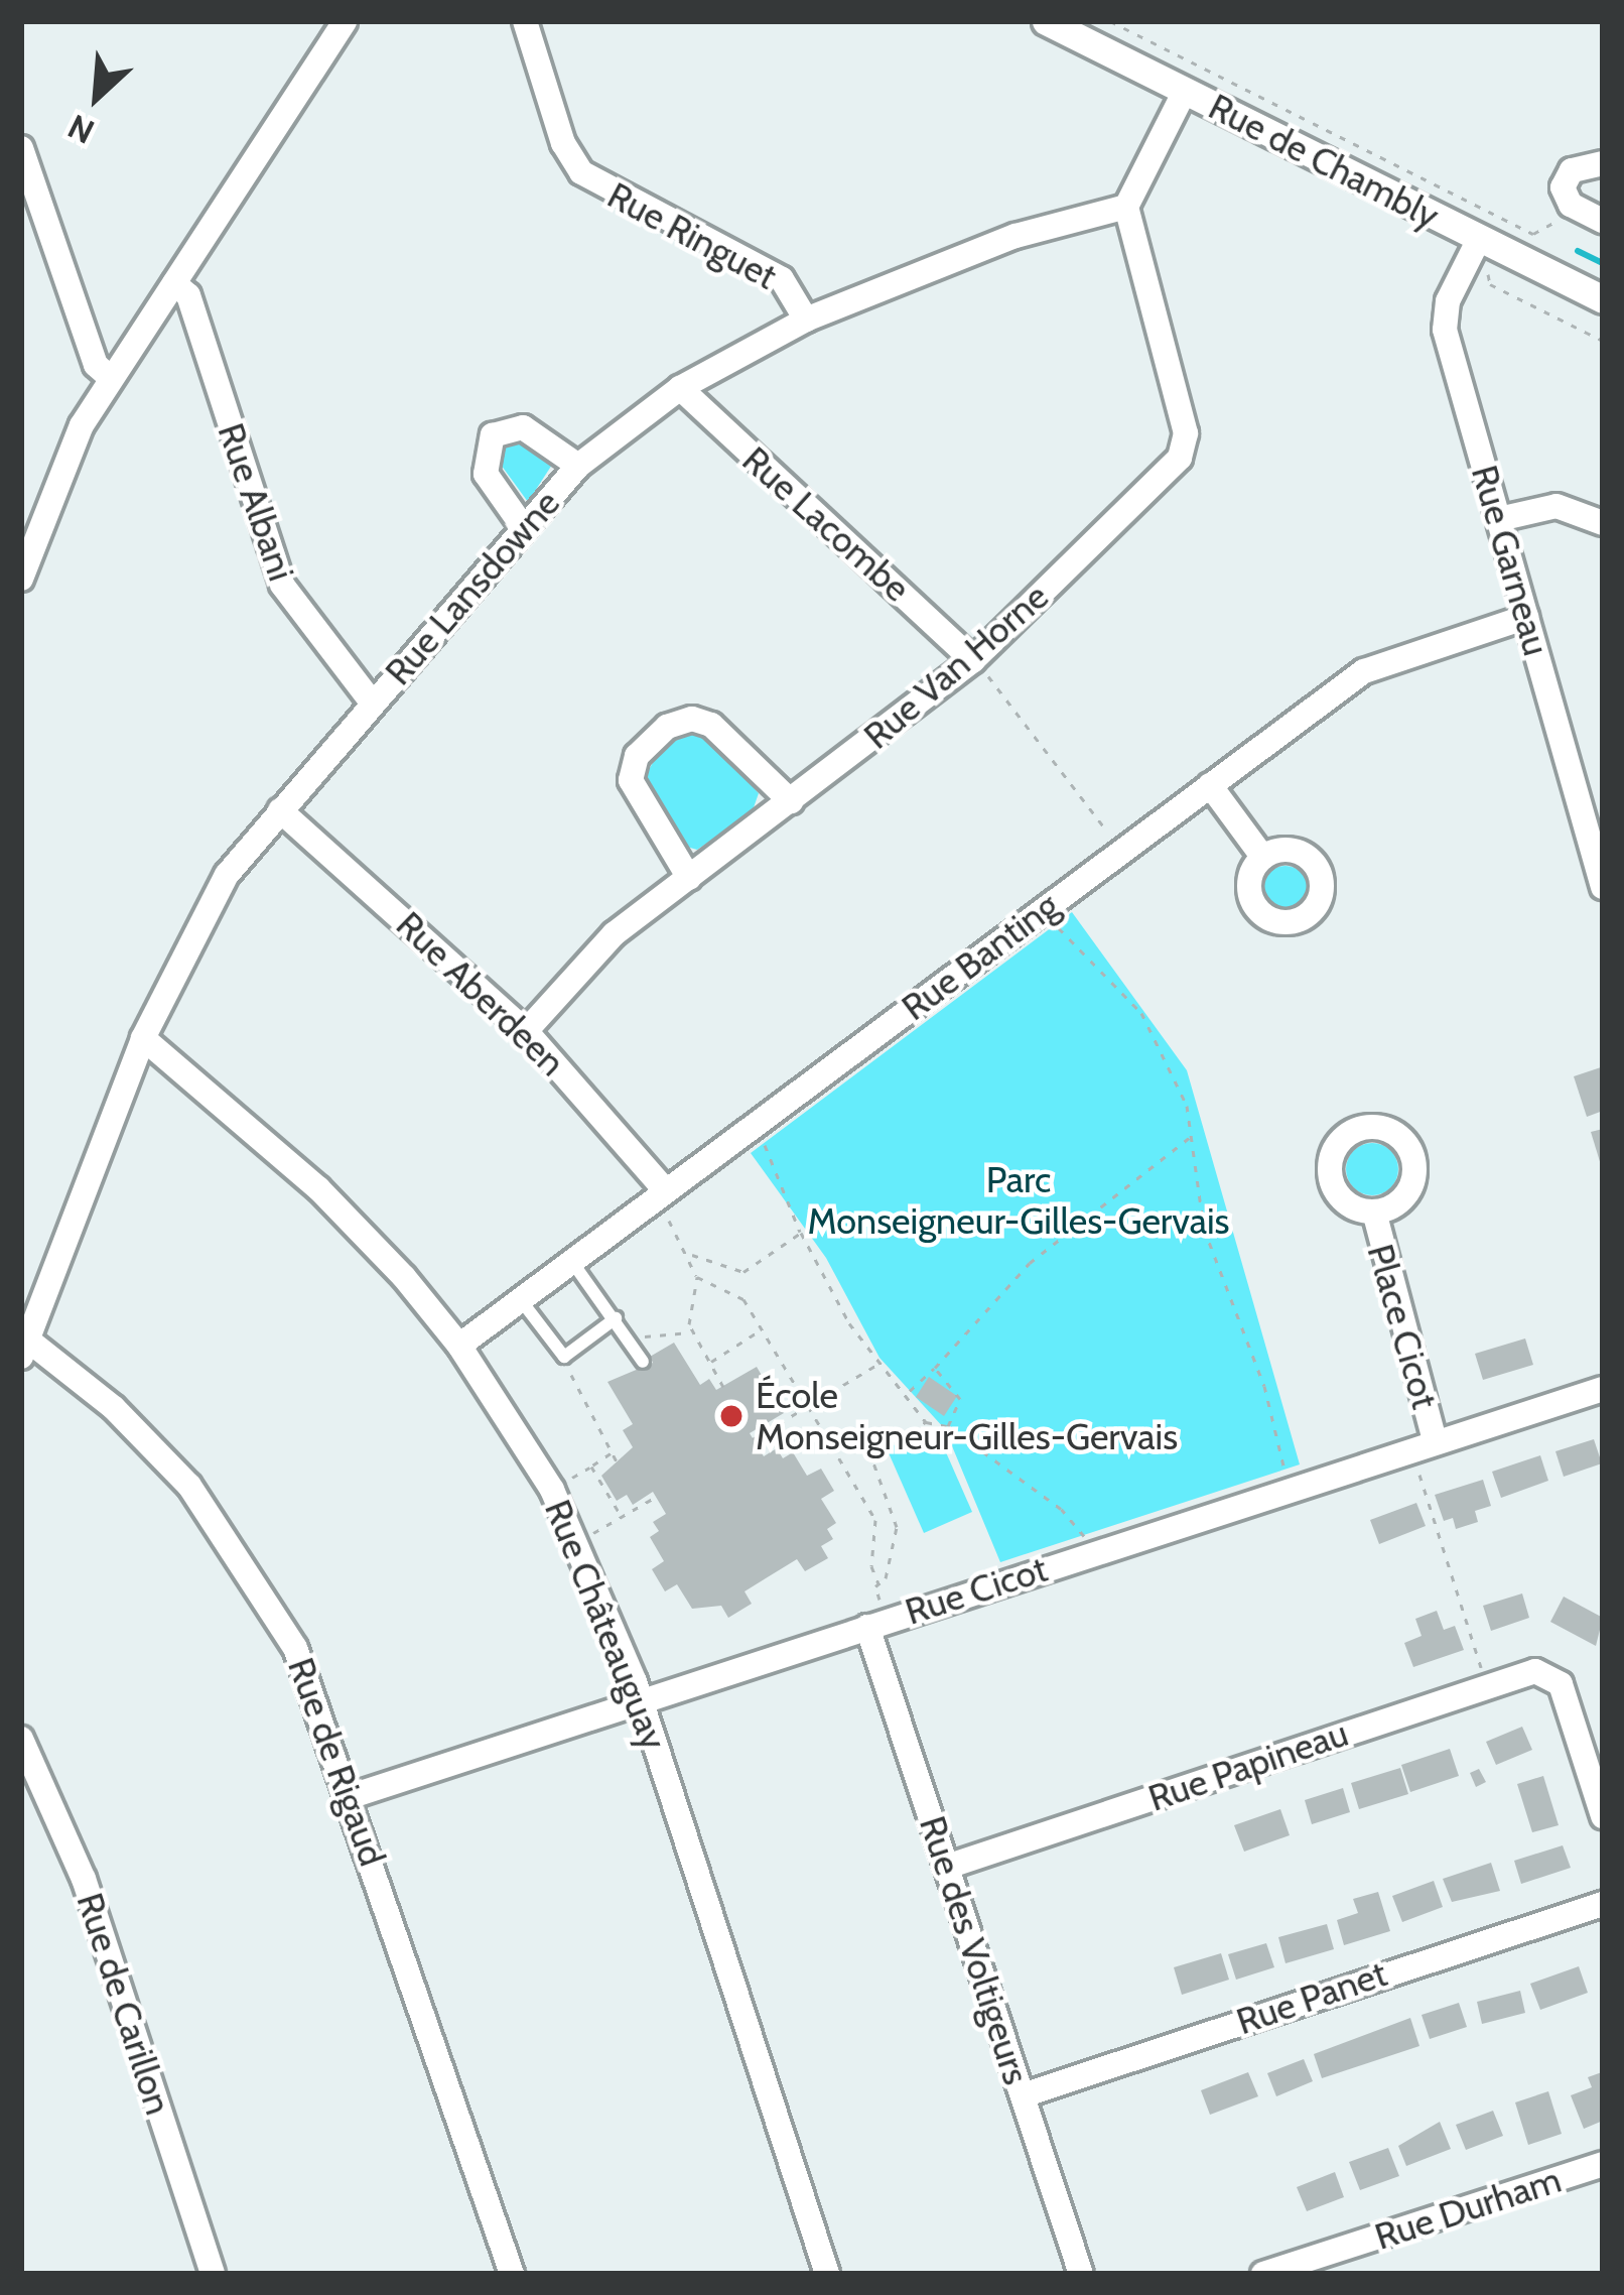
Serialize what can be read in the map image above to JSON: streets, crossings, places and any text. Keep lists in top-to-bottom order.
{
  "streets": {
    "street": [
      "Rue de Chambly",
      "Rue Ringuet",
      "Rue Albani",
      "Rue Lacombe",
      "Rue Garneau",
      "Rue Lansdowne",
      "Rue Van Horne",
      "Rue Banting",
      "Rue Aberdeen",
      "Place Cicot",
      "Rue Cicot",
      "Rue Châteauguay",
      "Rue de Rigaud",
      "Rue Papineau",
      "Rue des Voltigeurs",
      "Rue Panet",
      "Rue de Carillon",
      "Rue Durham"
    ]
  },
  "crossings": [
    ["Rue de Chambly", "Rue Garneau"],
    ["Rue Ringuet", "Rue Lansdowne"],
    ["Rue Albani", "Rue Lansdowne"],
    ["Rue Lacombe", "Rue Lansdowne"],
    ["Rue Lacombe", "Rue Van Horne"],
    ["Rue Garneau", "Rue Banting"],
    ["Rue Lansdowne", "Rue Van Horne"],
    ["Rue Lansdowne", "Rue Aberdeen"],
    ["Rue Lansdowne", "Rue Châteauguay"],
    ["Rue Lansdowne", "Rue de Rigaud"],
    ["Rue Van Horne", "Rue Aberdeen"],
    ["Rue Banting", "Rue Aberdeen"],
    ["Rue Banting", "Rue Châteauguay"],
    ["Place Cicot", "Rue Cicot"],
    ["Rue Cicot", "Rue Châteauguay"],
    ["Rue Cicot", "Rue de Rigaud"],
    ["Rue Cicot", "Rue des Voltigeurs"],
    ["Rue Papineau", "Rue des Voltigeurs"],
    ["Rue des Voltigeurs", "Rue Panet"]
  ],
  "parks": ["Parc Monseigneur-Gilles-Gervais"],
  "places": ["École Monseigneur-Gilles-Gervais"],
  "north": "bottom left"
}
